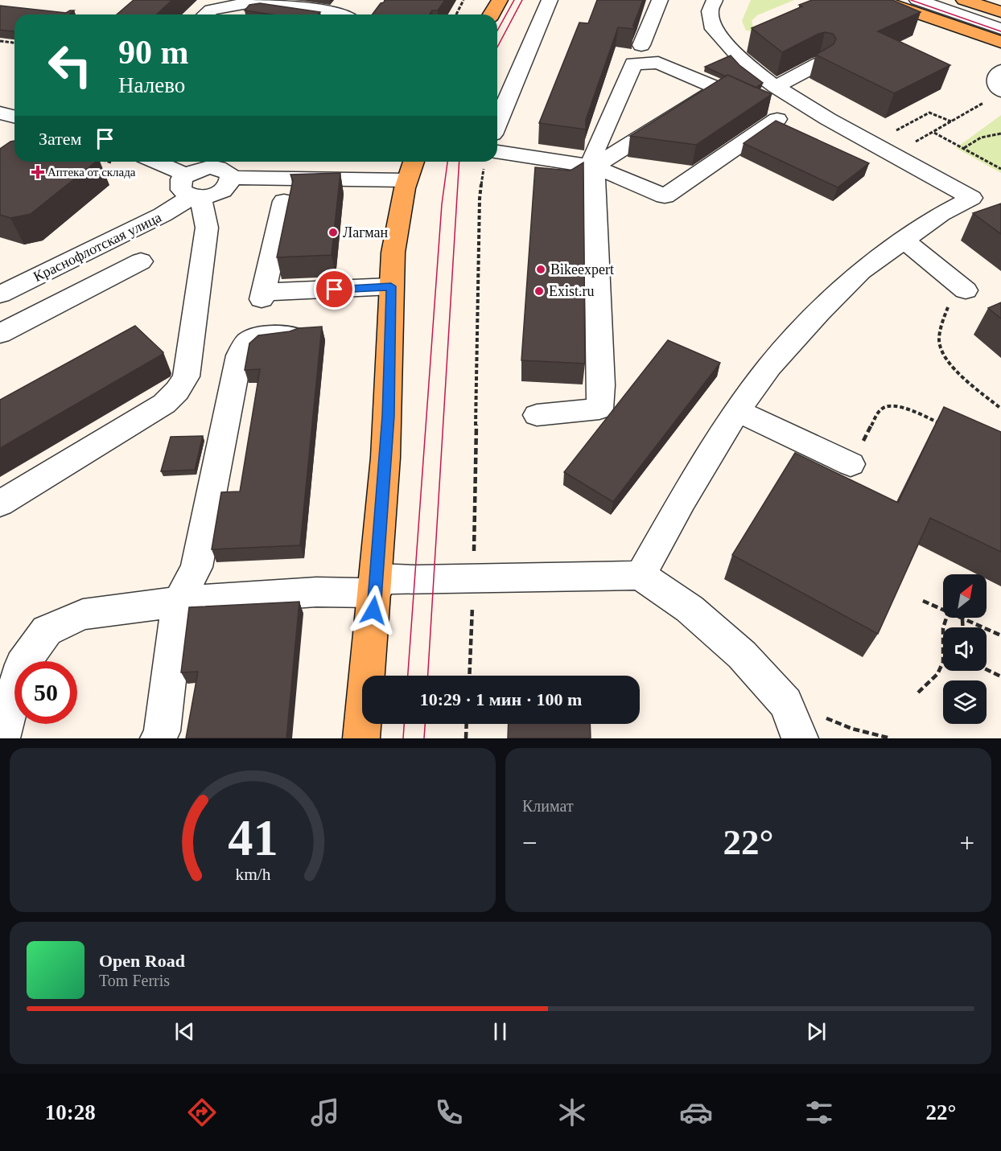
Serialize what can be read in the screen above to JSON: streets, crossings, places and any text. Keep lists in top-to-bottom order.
{
  "streets": {
    "street": ["Краснофлотская улица"]
  },
  "places": {
    "health": ["Аптека от склада"],
    "other": ["Лагман", "Bikeexpert", "Exist.ru"]
  },
  "north": "top right",
  "page": {
    "turn": ["90 m", "Налево"],
    "then": "Затем",
    "limit": "50",
    "trip": "10:29 · 1 мин · 100 m",
    "tile": "Климат",
    "heat": ["−", "22°", "+"],
    "song": ["Open Road", "Tom Ferris"],
    "tabs": ["10:28", "22°"],
    "gauge": ["41", "km/h"]
  }
}
